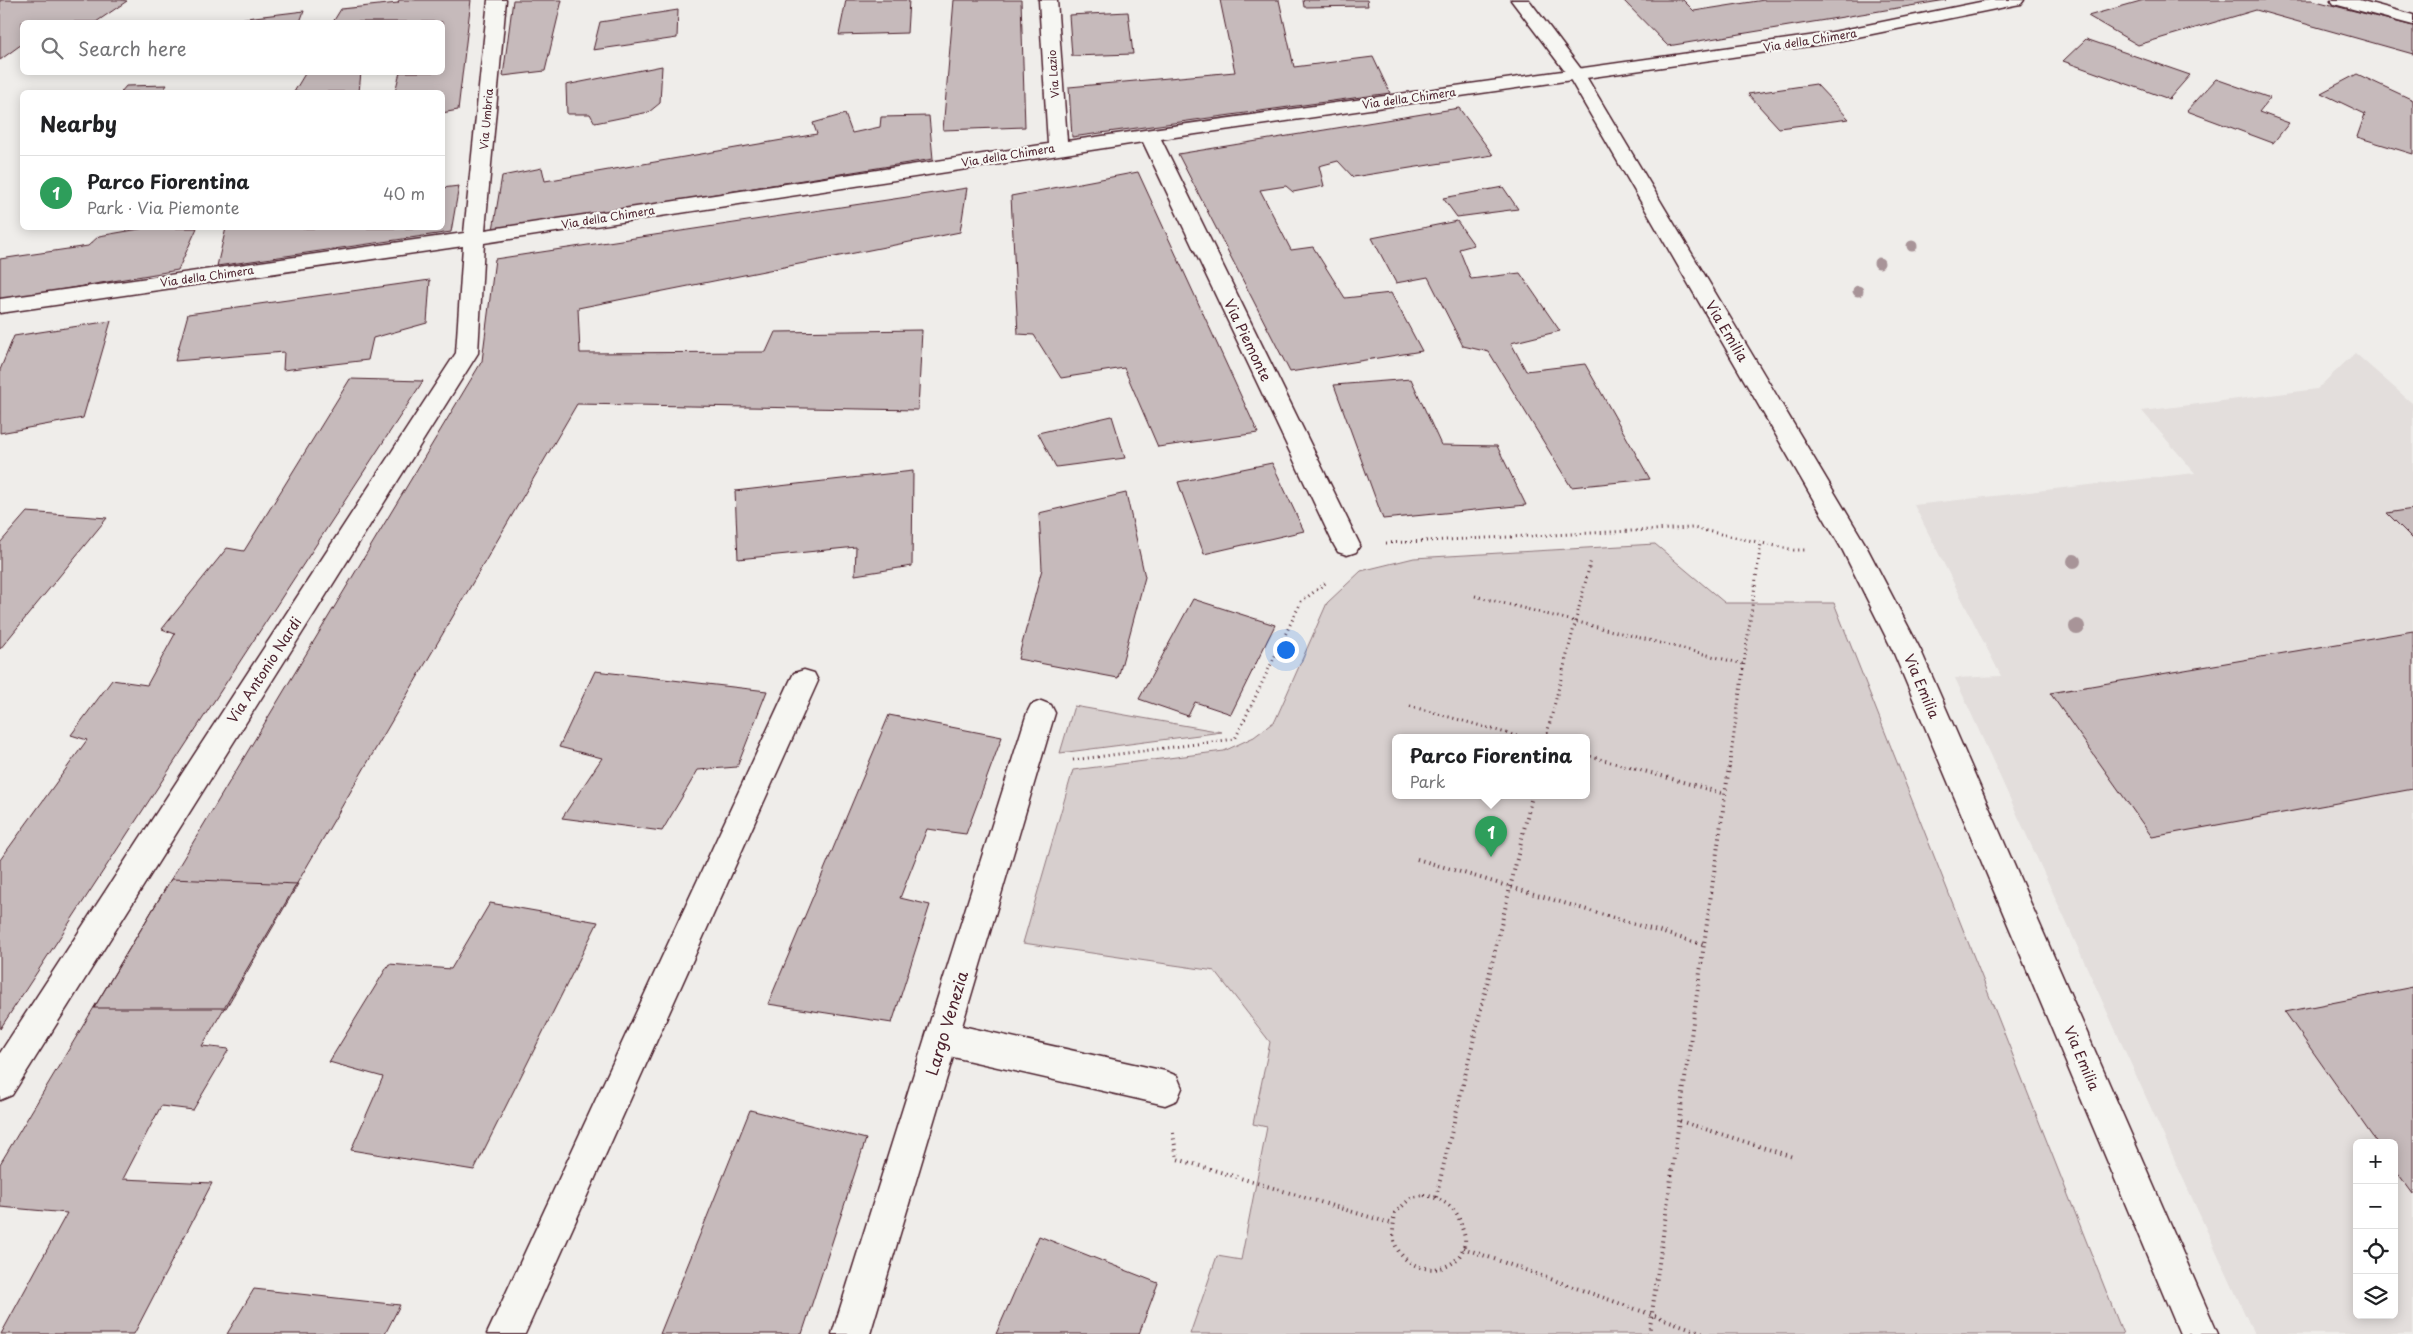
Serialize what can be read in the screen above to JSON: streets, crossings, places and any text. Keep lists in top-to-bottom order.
{
  "streets": {
    "street": [
      "Via della Chimera",
      "Via Lazio",
      "Via Umbria",
      "Via Emilia",
      "Via Piemonte",
      "Via Antonio Nardi",
      "Largo Venezia"
    ]
  },
  "crossings": [
    ["Via della Chimera", "Via Lazio"],
    ["Via della Chimera", "Via Umbria"],
    ["Via della Chimera", "Via Emilia"],
    ["Via della Chimera", "Via Piemonte"],
    ["Via della Chimera", "Via Antonio Nardi"],
    ["Via Umbria", "Via Antonio Nardi"]
  ],
  "page": {
    "search": "Search here",
    "heading": "Nearby",
    "list": [
      {
        "mark": "1",
        "name": "Parco Fiorentina",
        "note": "Park · Via Piemonte",
        "value": "40 m"
      }
    ],
    "popup": ["Parco Fiorentina", "Park"],
    "pins": "1",
    "map_buttons": ["+", "−"]
  }
}
